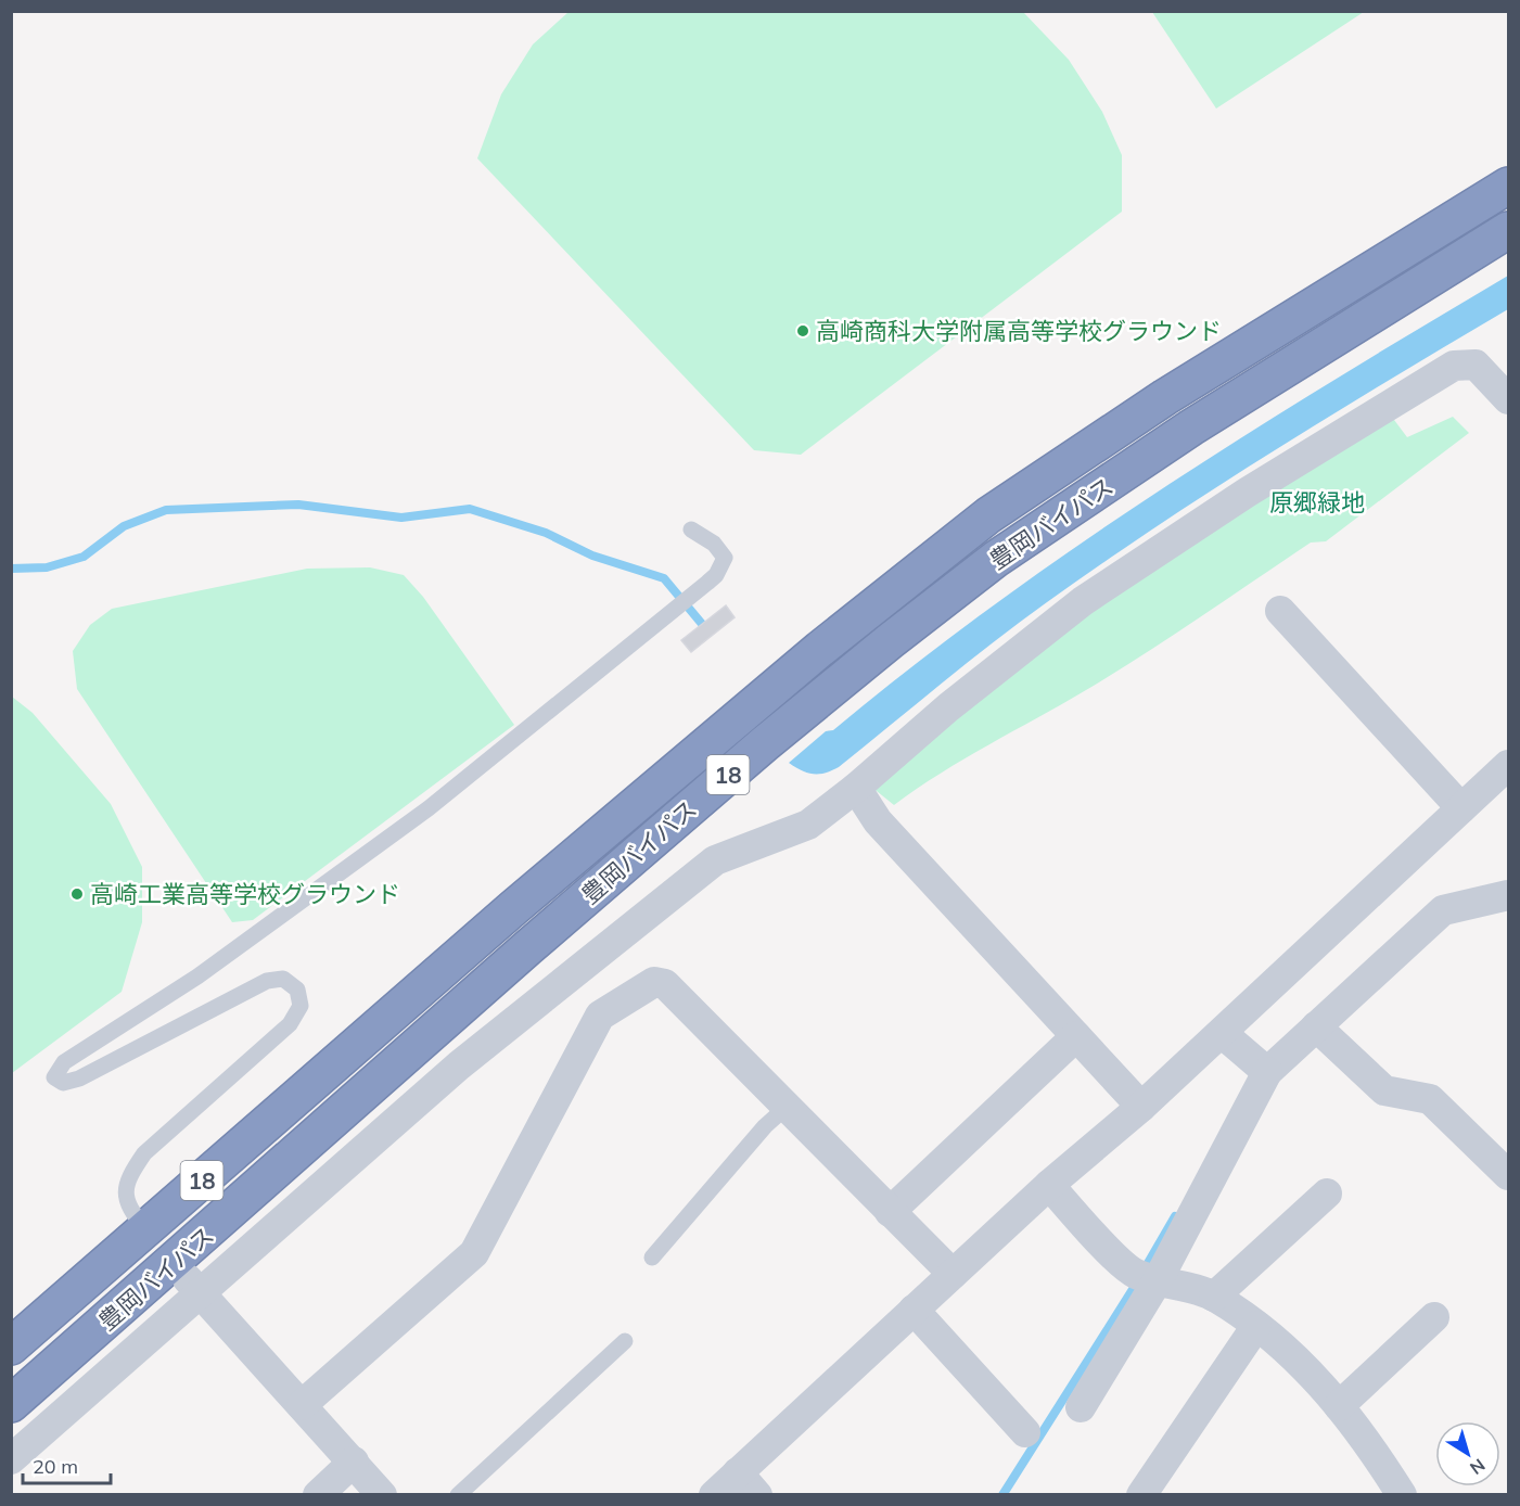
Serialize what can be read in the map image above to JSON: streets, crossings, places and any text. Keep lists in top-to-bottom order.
{
  "streets": {
    "highway": ["豊岡バイパス", "18"]
  },
  "parks": ["原郷緑地"],
  "places": ["高崎商科大学附属高等学校グラウンド", "高崎工業高等学校グラウンド"],
  "scale_bar": "20 m",
  "north": "bottom right"
}
